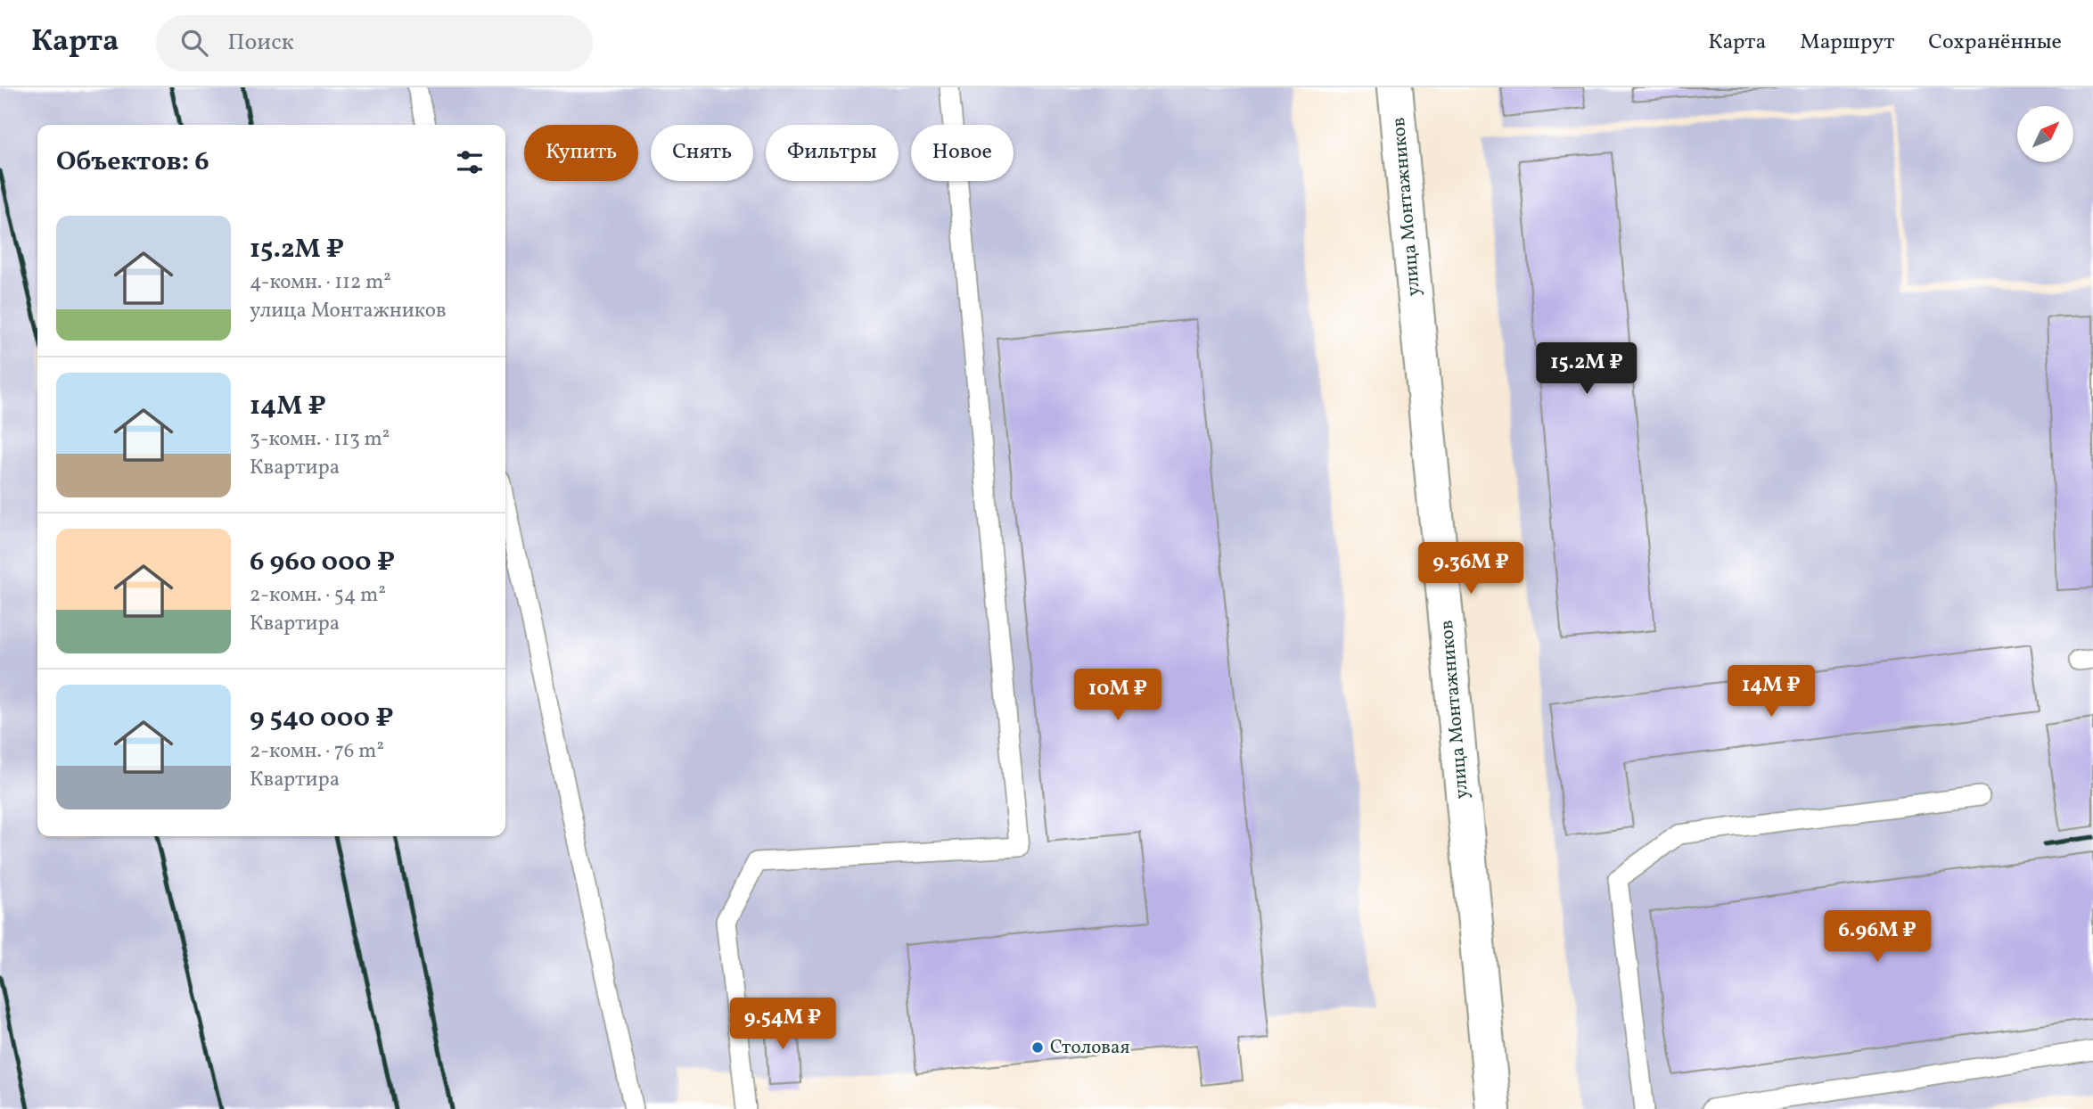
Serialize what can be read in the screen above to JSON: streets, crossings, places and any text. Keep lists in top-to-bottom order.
{
  "streets": {
    "street": ["улица Монтажников"]
  },
  "places": ["Столовая"],
  "north": "top right",
  "page": {
    "header": "Карта",
    "search": "Поиск",
    "nav": ["Карта", "Маршрут", "Сохранённые"],
    "chip": [
      "Купить",
      "Снять",
      "Фильтры",
      "Новое"
    ],
    "heading": "Объектов: 6",
    "list": [
      {
        "name": "15.2M ₽",
        "note": "4-комн. · 112 m² · улица Монтажников"
      },
      {
        "name": "14M ₽",
        "note": "3-комн. · 113 m² · Квартира"
      },
      {
        "name": "6 960 000 ₽",
        "note": "2-комн. · 54 m² · Квартира"
      },
      {
        "name": "9 540 000 ₽",
        "note": "2-комн. · 76 m² · Квартира"
      }
    ],
    "price": [
      "15.2M ₽",
      "9.36M ₽",
      "14M ₽",
      "10M ₽",
      "6.96M ₽",
      "9.54M ₽"
    ]
  }
}
